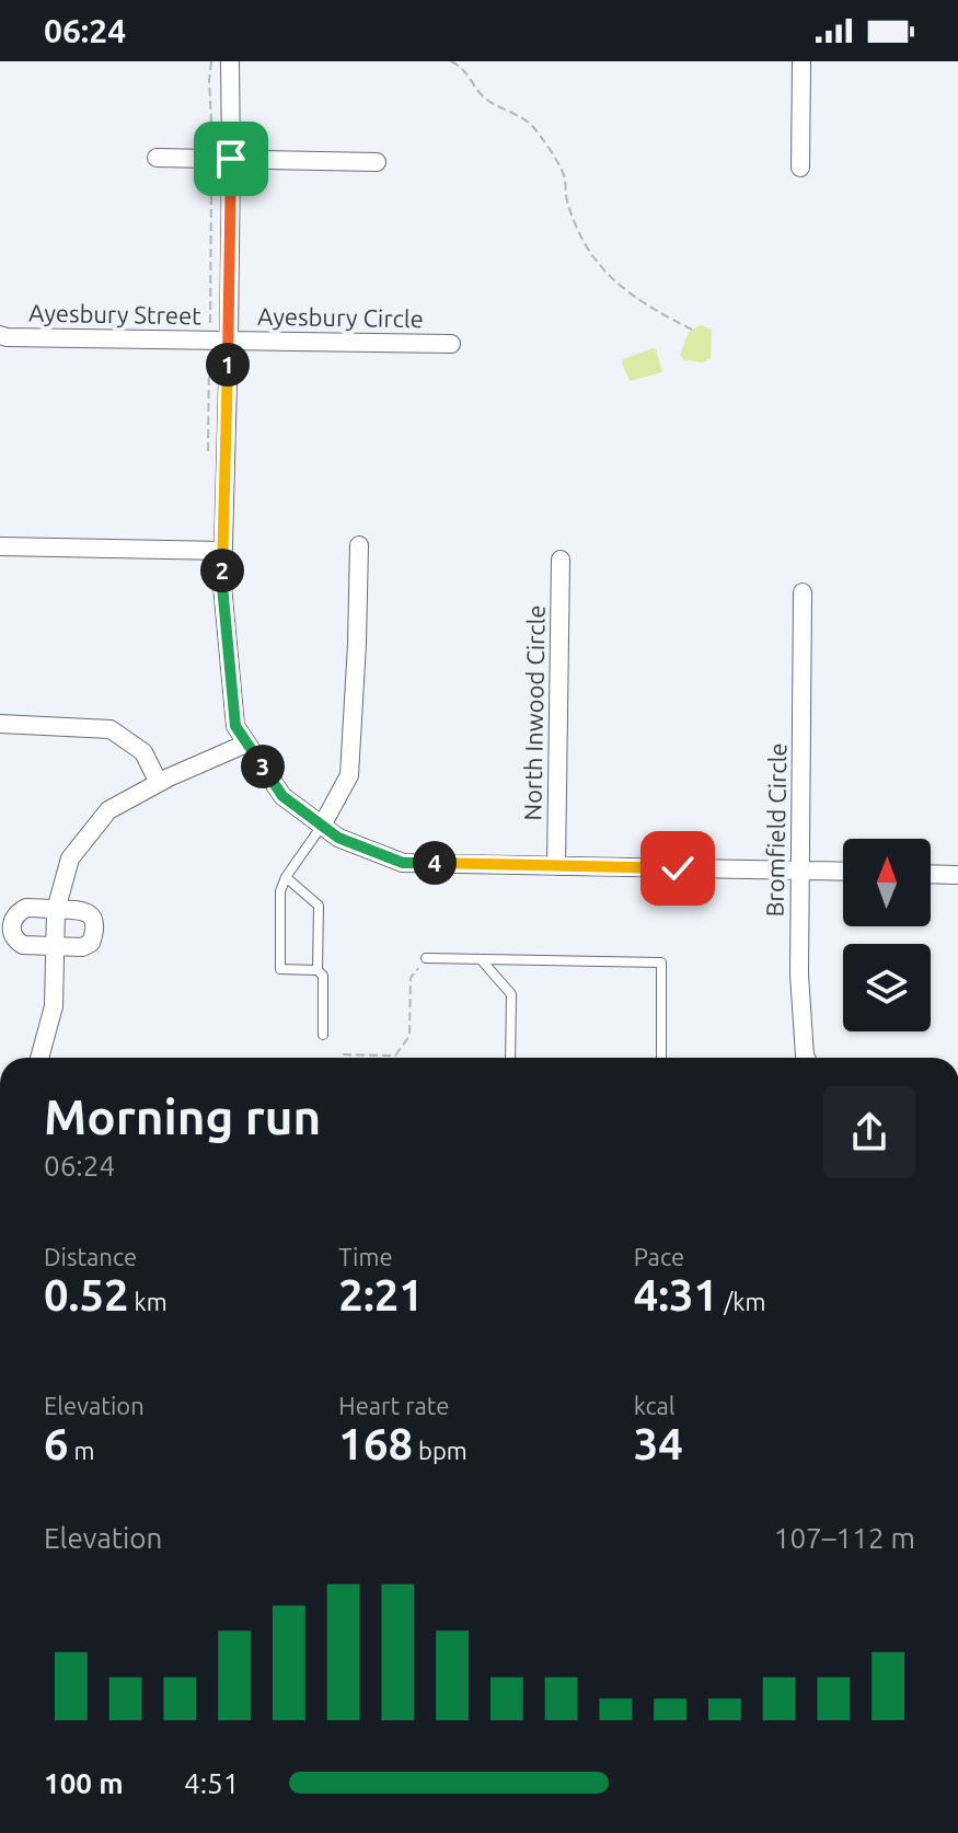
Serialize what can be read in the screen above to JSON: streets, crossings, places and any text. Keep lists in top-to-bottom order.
{
  "streets": {
    "street": [
      "Ayesbury Street",
      "Ayesbury Circle",
      "North Inwood Circle",
      "Bromfield Circle"
    ]
  },
  "crossings": [
    ["Ayesbury Street", "Ayesbury Circle"]
  ],
  "north": "top",
  "page": {
    "status": "06:24",
    "pins": [
      "1",
      "2",
      "3",
      "4"
    ],
    "heading": ["Morning run", "06:24"],
    "stats": [
      ["Distance", "0.52 km"],
      ["Time", "2:21"],
      ["Pace", "4:31 /km"],
      ["Elevation", "6 m"],
      ["Heart rate", "168 bpm"],
      ["kcal", "34"]
    ],
    "chart": ["Elevation", "107–112 m"],
    "list": [
      {
        "name": "100 m",
        "note": "4:51"
      }
    ]
  }
}
